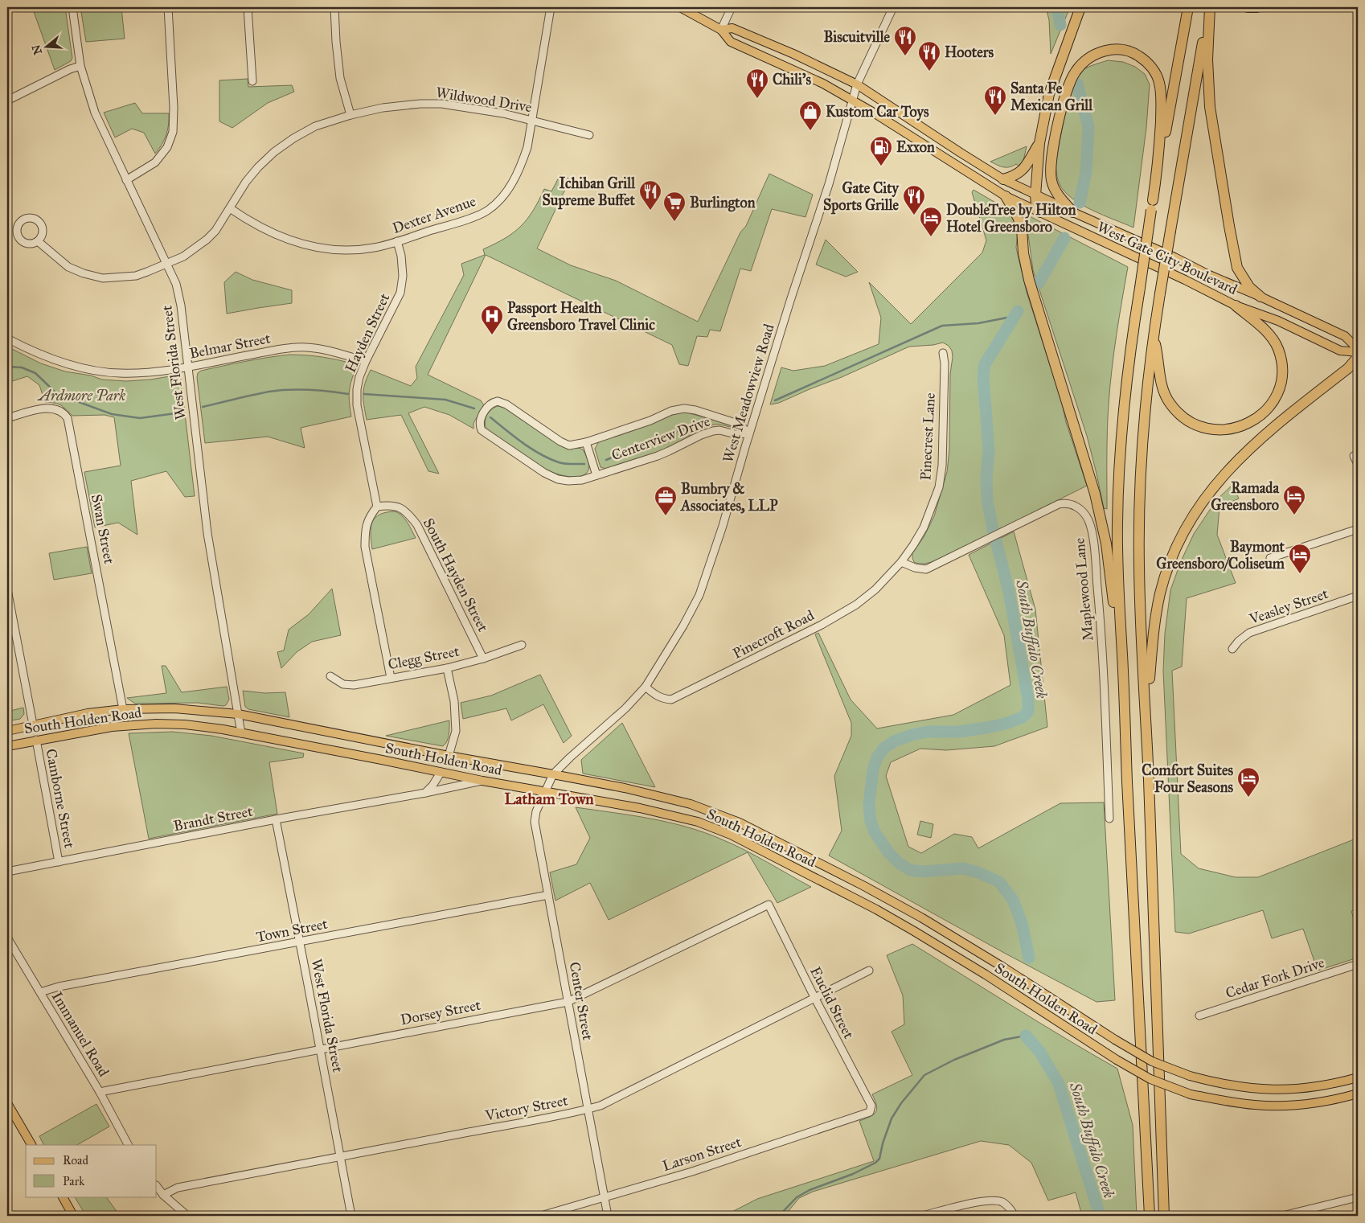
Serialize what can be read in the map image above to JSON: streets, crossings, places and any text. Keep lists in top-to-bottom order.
{
  "streets": {
    "main road": ["West Gate City Boulevard", "South Holden Road"],
    "street": [
      "Wildwood Drive",
      "Dexter Avenue",
      "Hayden Street",
      "Belmar Street",
      "West Florida Street",
      "West Meadowview Road",
      "Pinecrest Lane",
      "Centerview Drive",
      "Swan Street",
      "South Hayden Street",
      "Maplewood Lane",
      "Veasley Street",
      "Pinecroft Road",
      "Clegg Street",
      "Camborne Street",
      "Brandt Street",
      "Town Street",
      "Cedar Fork Drive",
      "Center Street",
      "Euclid Street",
      "Dorsey Street",
      "Immanuel Road",
      "Victory Street",
      "Larson Street"
    ]
  },
  "crossings": [
    ["Wildwood Drive", "Dexter Avenue"],
    ["Wildwood Drive", "West Florida Street"],
    ["Dexter Avenue", "Hayden Street"],
    ["West Gate City Boulevard", "West Meadowview Road"],
    ["Hayden Street", "Belmar Street"],
    ["Hayden Street", "South Hayden Street"],
    ["Belmar Street", "West Florida Street"],
    ["West Florida Street", "South Holden Road"],
    ["West Florida Street", "Brandt Street"],
    ["West Florida Street", "Town Street"],
    ["West Florida Street", "Dorsey Street"],
    ["West Florida Street", "Victory Street"],
    ["West Meadowview Road", "Centerview Drive"],
    ["West Meadowview Road", "Pinecroft Road"],
    ["West Meadowview Road", "South Holden Road"],
    ["West Meadowview Road", "Center Street"],
    ["Pinecrest Lane", "Maplewood Lane"],
    ["Pinecrest Lane", "Pinecroft Road"],
    ["Swan Street", "South Holden Road"],
    ["South Hayden Street", "Clegg Street"],
    ["Maplewood Lane", "Pinecroft Road"],
    ["South Holden Road", "Camborne Street"],
    ["South Holden Road", "Brandt Street"],
    ["South Holden Road", "Center Street"],
    ["Camborne Street", "Brandt Street"],
    ["Town Street", "Center Street"],
    ["Town Street", "Immanuel Road"],
    ["Center Street", "Dorsey Street"],
    ["Center Street", "Victory Street"],
    ["Center Street", "Larson Street"],
    ["Euclid Street", "Dorsey Street"],
    ["Euclid Street", "Victory Street"],
    ["Euclid Street", "Larson Street"],
    ["Dorsey Street", "Immanuel Road"]
  ],
  "districts": ["Latham Town"],
  "water": ["South Buffalo Creek"],
  "parks": ["Ardmore Park"],
  "places": {
    "restaurant": [
      "Biscuitville",
      "Hooters",
      "Chili's",
      "Santa Fe Mexican Grill",
      "Ichiban Grill Supreme Buffet",
      "Gate City Sports Grille"
    ],
    "shop": ["Kustom Car Toys"],
    "fuel station": ["Exxon"],
    "supermarket": ["Burlington"],
    "hotel": [
      "DoubleTree by Hilton Hotel Greensboro",
      "Ramada Greensboro",
      "Baymont Greensboro/Coliseum",
      "Comfort Suites Four Seasons"
    ],
    "hospital": ["Passport Health Greensboro Travel Clinic"],
    "office": ["Bumbry & Associates, LLP"]
  },
  "legend": ["Road", "Park"],
  "north": "left"
}
